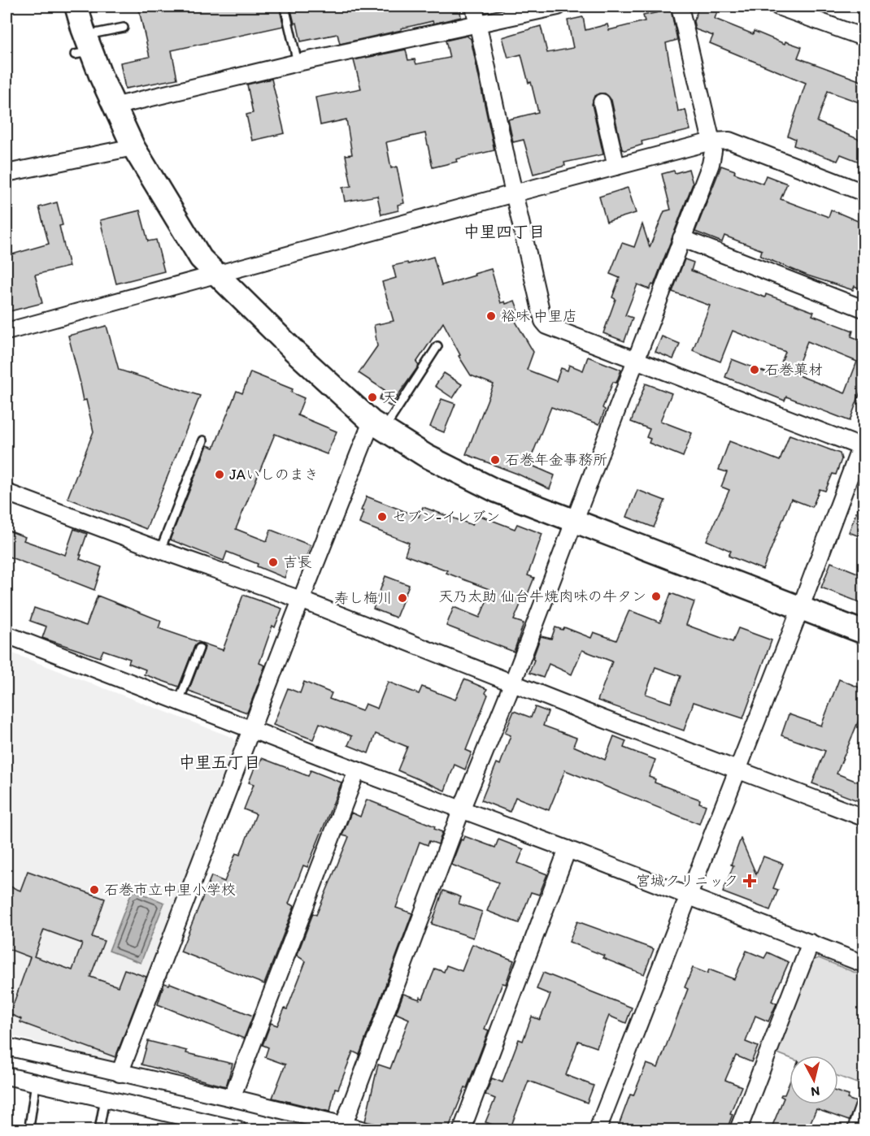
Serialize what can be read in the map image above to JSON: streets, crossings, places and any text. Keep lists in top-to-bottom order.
{
  "districts": ["中里四丁目", "中里五丁目"],
  "places": {
    "other": [
      "裕味 中里店",
      "石巻菓材",
      "天",
      "石巻年金事務所",
      "JAいしのまき",
      "セブン-イレブン",
      "吉長",
      "天乃太助 仙台牛焼肉味の牛タン",
      "寿し梅川",
      "石巻市立中里小学校"
    ],
    "health": ["宮城クリニック"]
  },
  "north": "bottom"
}
